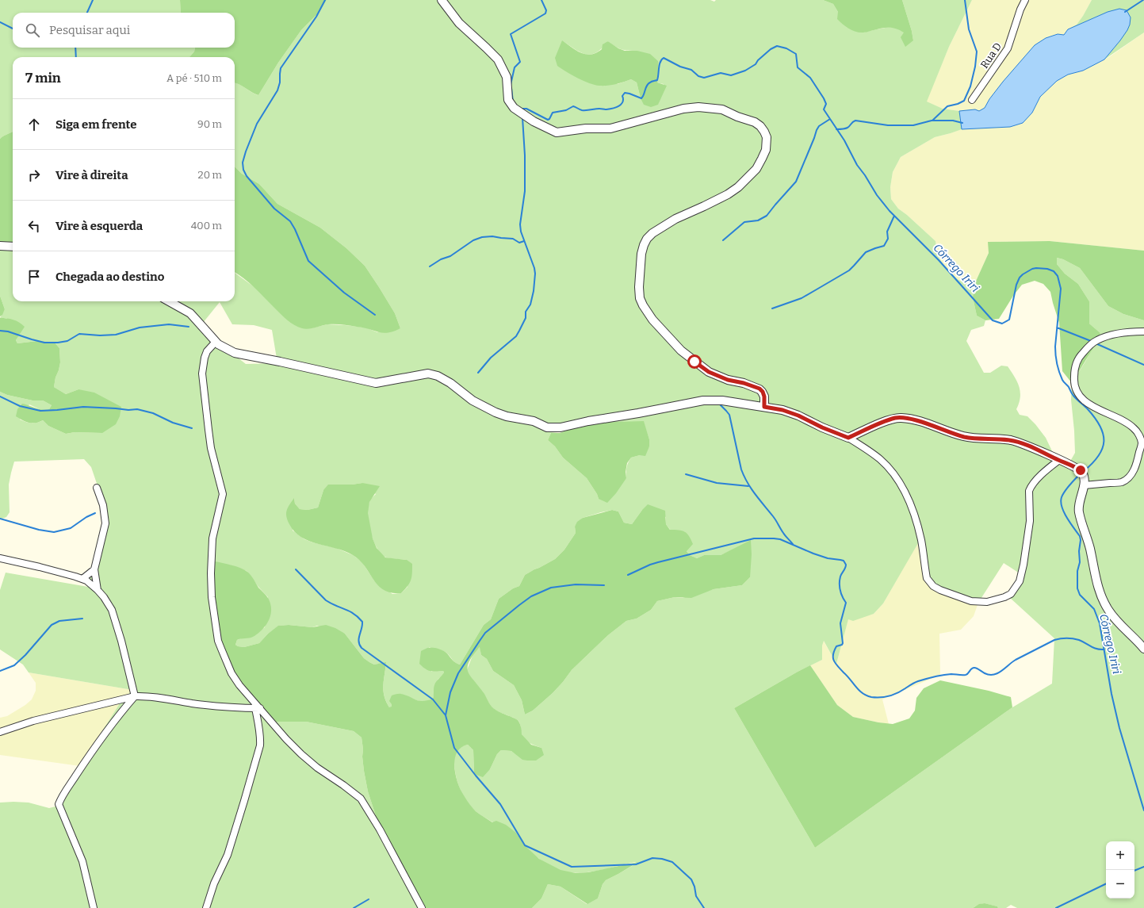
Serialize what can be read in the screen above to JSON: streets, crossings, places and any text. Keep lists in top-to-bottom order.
{
  "streets": {
    "street": ["Rua D"]
  },
  "water": ["Córrego Iriri"],
  "page": {
    "search": "Pesquisar aqui",
    "heading": ["7 min", "A pé · 510 m"],
    "list": [
      ["Siga em frente", "90 m"],
      ["Vire à direita", "20 m"],
      ["Vire à esquerda", "400 m"],
      "Chegada ao destino"
    ],
    "map_buttons": ["+", "−"]
  }
}
